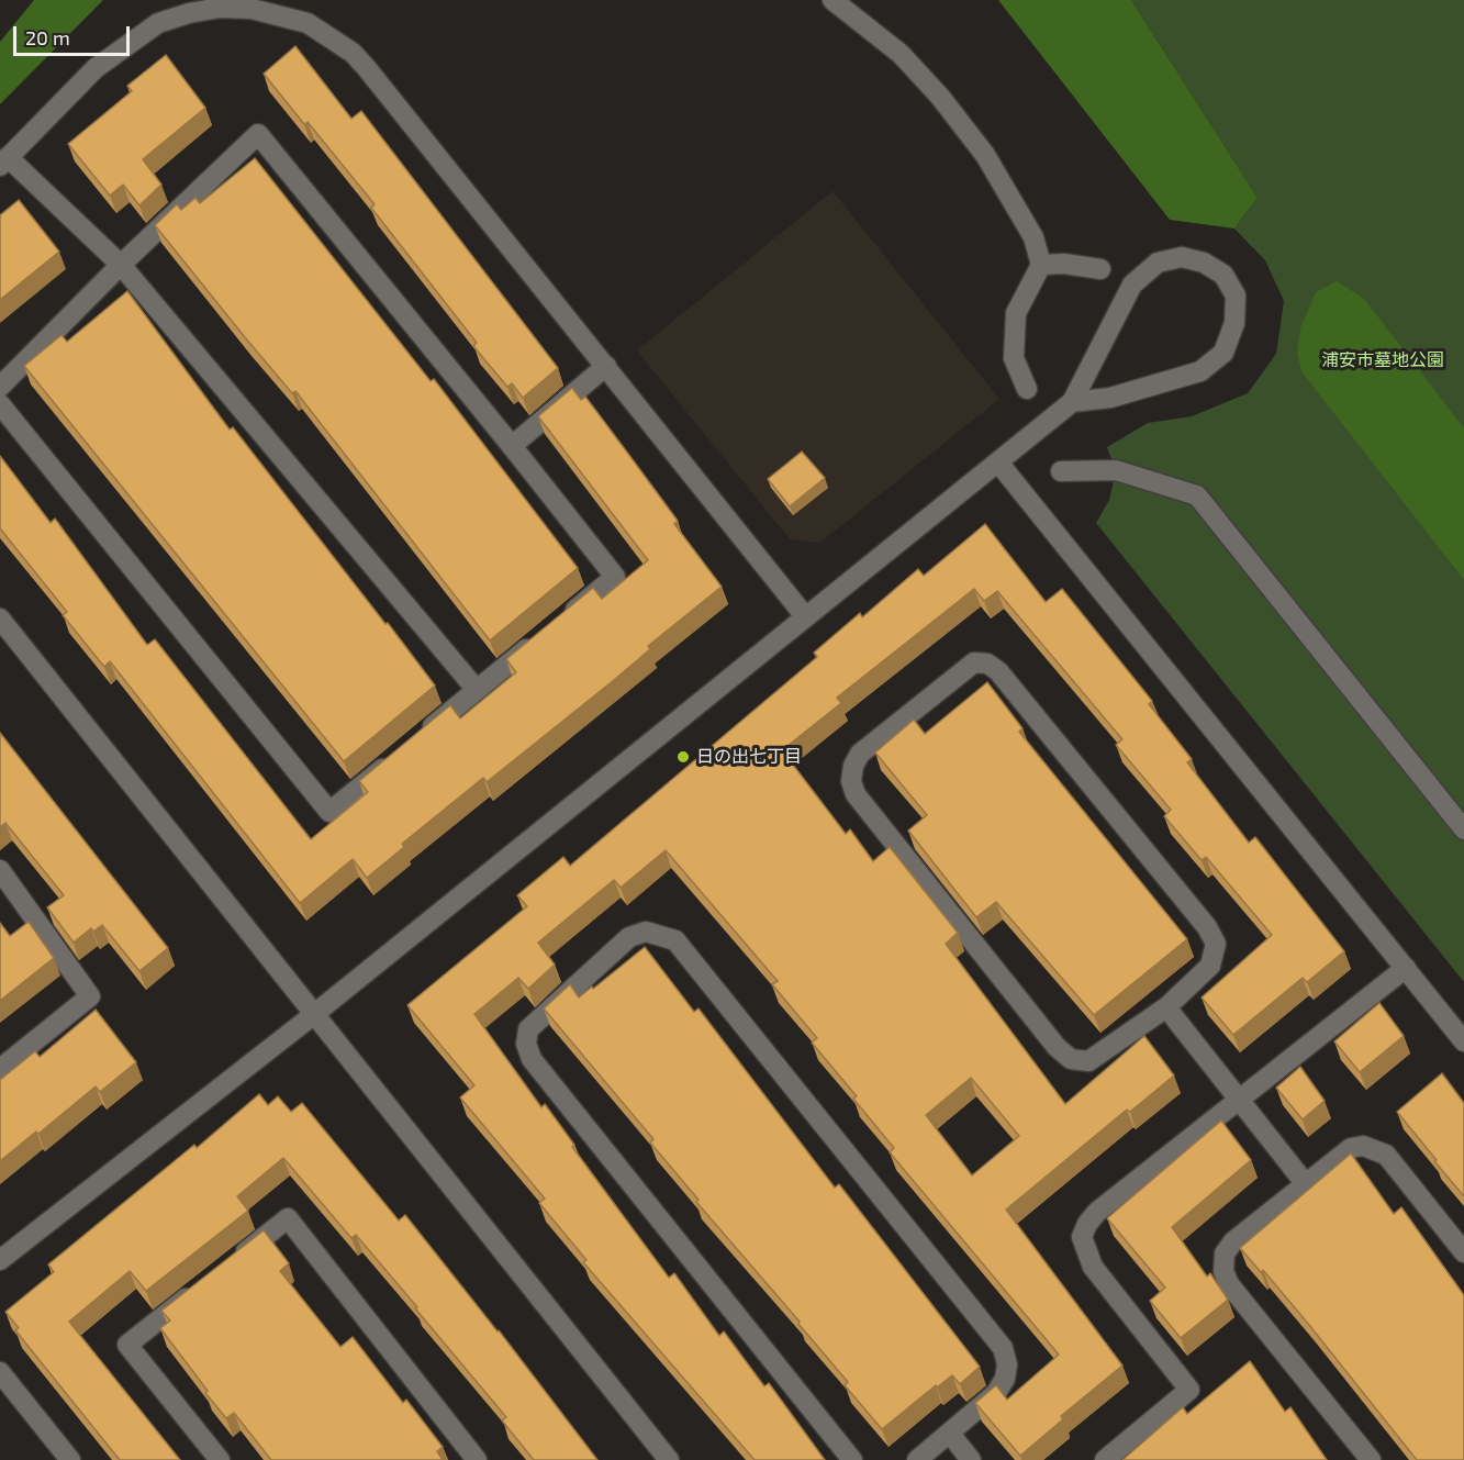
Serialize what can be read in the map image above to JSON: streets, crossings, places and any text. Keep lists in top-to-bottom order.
{
  "parks": ["浦安市墓地公園"],
  "places": ["日の出七丁目"],
  "scale_bar": "20 m"
}
